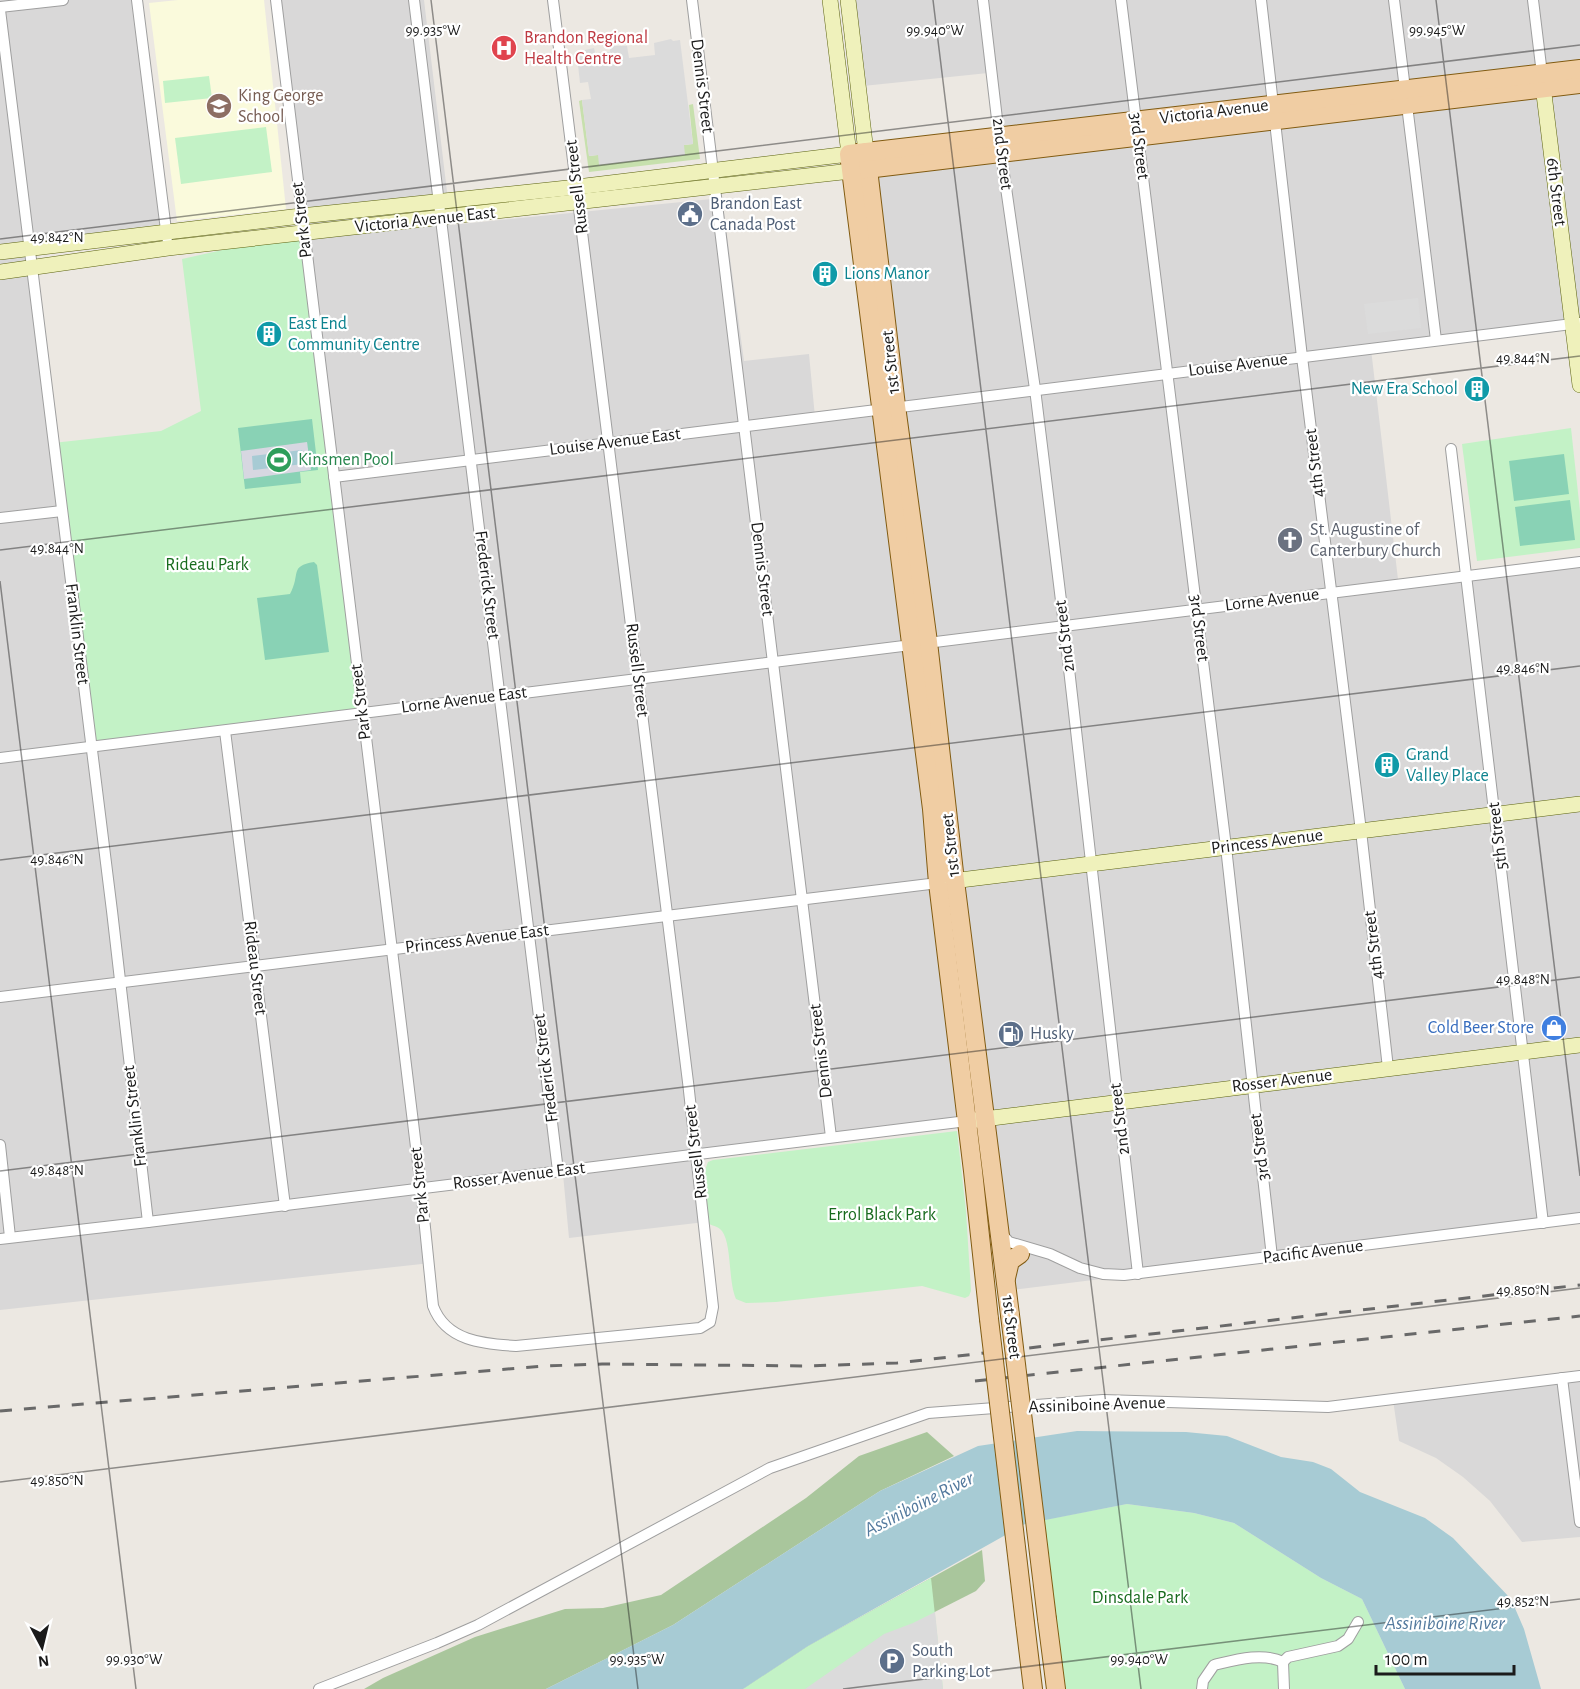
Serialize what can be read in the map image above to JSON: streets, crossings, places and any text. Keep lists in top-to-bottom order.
{
  "streets": {
    "main road": [
      "Victoria Avenue",
      "6th Street",
      "Victoria Avenue East",
      "1st Street",
      "Princess Avenue",
      "Rosser Avenue"
    ],
    "street": [
      "Dennis Street",
      "3rd Street",
      "2nd Street",
      "Russell Street",
      "Park Street",
      "Louise Avenue",
      "Louise Avenue East",
      "4th Street",
      "Frederick Street",
      "Lorne Avenue",
      "Franklin Street",
      "Lorne Avenue East",
      "5th Street",
      "Princess Avenue East",
      "Rideau Street",
      "Rosser Avenue East",
      "Pacific Avenue",
      "Assiniboine Avenue"
    ]
  },
  "crossings": [
    ["Dennis Street", "Victoria Avenue East"],
    ["Dennis Street", "Louise Avenue East"],
    ["Dennis Street", "Lorne Avenue East"],
    ["Dennis Street", "Princess Avenue East"],
    ["Dennis Street", "Rosser Avenue East"],
    ["Victoria Avenue", "3rd Street"],
    ["Victoria Avenue", "2nd Street"],
    ["Victoria Avenue", "6th Street"],
    ["Victoria Avenue", "Victoria Avenue East"],
    ["Victoria Avenue", "1st Street"],
    ["Victoria Avenue", "4th Street"],
    ["3rd Street", "Louise Avenue"],
    ["3rd Street", "Lorne Avenue"],
    ["3rd Street", "Princess Avenue"],
    ["3rd Street", "Rosser Avenue"],
    ["3rd Street", "Pacific Avenue"],
    ["2nd Street", "Louise Avenue"],
    ["2nd Street", "Lorne Avenue"],
    ["2nd Street", "Princess Avenue"],
    ["2nd Street", "Rosser Avenue"],
    ["2nd Street", "Pacific Avenue"],
    ["Russell Street", "Park Street"],
    ["Russell Street", "Victoria Avenue East"],
    ["Russell Street", "Louise Avenue East"],
    ["Russell Street", "Lorne Avenue East"],
    ["Russell Street", "Princess Avenue East"],
    ["Russell Street", "Rosser Avenue East"],
    ["6th Street", "Louise Avenue"],
    ["Park Street", "Victoria Avenue East"],
    ["Park Street", "Louise Avenue East"],
    ["Park Street", "Lorne Avenue East"],
    ["Park Street", "Princess Avenue East"],
    ["Park Street", "Rosser Avenue East"],
    ["Victoria Avenue East", "1st Street"],
    ["Victoria Avenue East", "Frederick Street"],
    ["Victoria Avenue East", "Franklin Street"],
    ["1st Street", "Louise Avenue"],
    ["1st Street", "Louise Avenue East"],
    ["1st Street", "Lorne Avenue"],
    ["1st Street", "Lorne Avenue East"],
    ["1st Street", "Princess Avenue"],
    ["1st Street", "Princess Avenue East"],
    ["1st Street", "Rosser Avenue"],
    ["1st Street", "Rosser Avenue East"],
    ["1st Street", "Pacific Avenue"],
    ["Louise Avenue", "Louise Avenue East"],
    ["Louise Avenue", "4th Street"],
    ["Louise Avenue East", "Frederick Street"],
    ["4th Street", "Lorne Avenue"],
    ["4th Street", "Princess Avenue"],
    ["4th Street", "Rosser Avenue"],
    ["Frederick Street", "Lorne Avenue East"],
    ["Frederick Street", "Princess Avenue East"],
    ["Frederick Street", "Rosser Avenue East"],
    ["Lorne Avenue", "Lorne Avenue East"],
    ["Lorne Avenue", "5th Street"],
    ["Franklin Street", "Lorne Avenue East"],
    ["Franklin Street", "Princess Avenue East"],
    ["Franklin Street", "Rosser Avenue East"],
    ["Lorne Avenue East", "Rideau Street"],
    ["5th Street", "Princess Avenue"],
    ["5th Street", "Rosser Avenue"],
    ["5th Street", "Pacific Avenue"],
    ["Princess Avenue", "Princess Avenue East"],
    ["Princess Avenue East", "Rideau Street"],
    ["Rideau Street", "Rosser Avenue East"],
    ["Rosser Avenue", "Rosser Avenue East"]
  ],
  "water": ["Assiniboine River"],
  "parks": ["Rideau Park", "Errol Black Park", "Dinsdale Park"],
  "places": {
    "hospital": ["Brandon Regional Health Centre"],
    "school or university": ["King George School"],
    "public building": ["Brandon East Canada Post"],
    "building": [
      "Lions Manor",
      "East End Community Centre",
      "New Era School",
      "Grand Valley Place"
    ],
    "sports": ["Kinsmen Pool"],
    "church": ["St. Augustine of Canterbury Church"],
    "shop": ["Cold Beer Store"],
    "fuel station": ["Husky"],
    "parking": ["South Parking Lot"]
  },
  "scale_bar": "100 m",
  "north": "bottom",
  "coordinates": [
    "99.935°W",
    "99.940°W",
    "99.945°W",
    "49.842°N",
    "49.844°N",
    "49.846°N",
    "49.848°N",
    "49.850°N",
    "49.852°N",
    "99.930°W"
  ]
}
